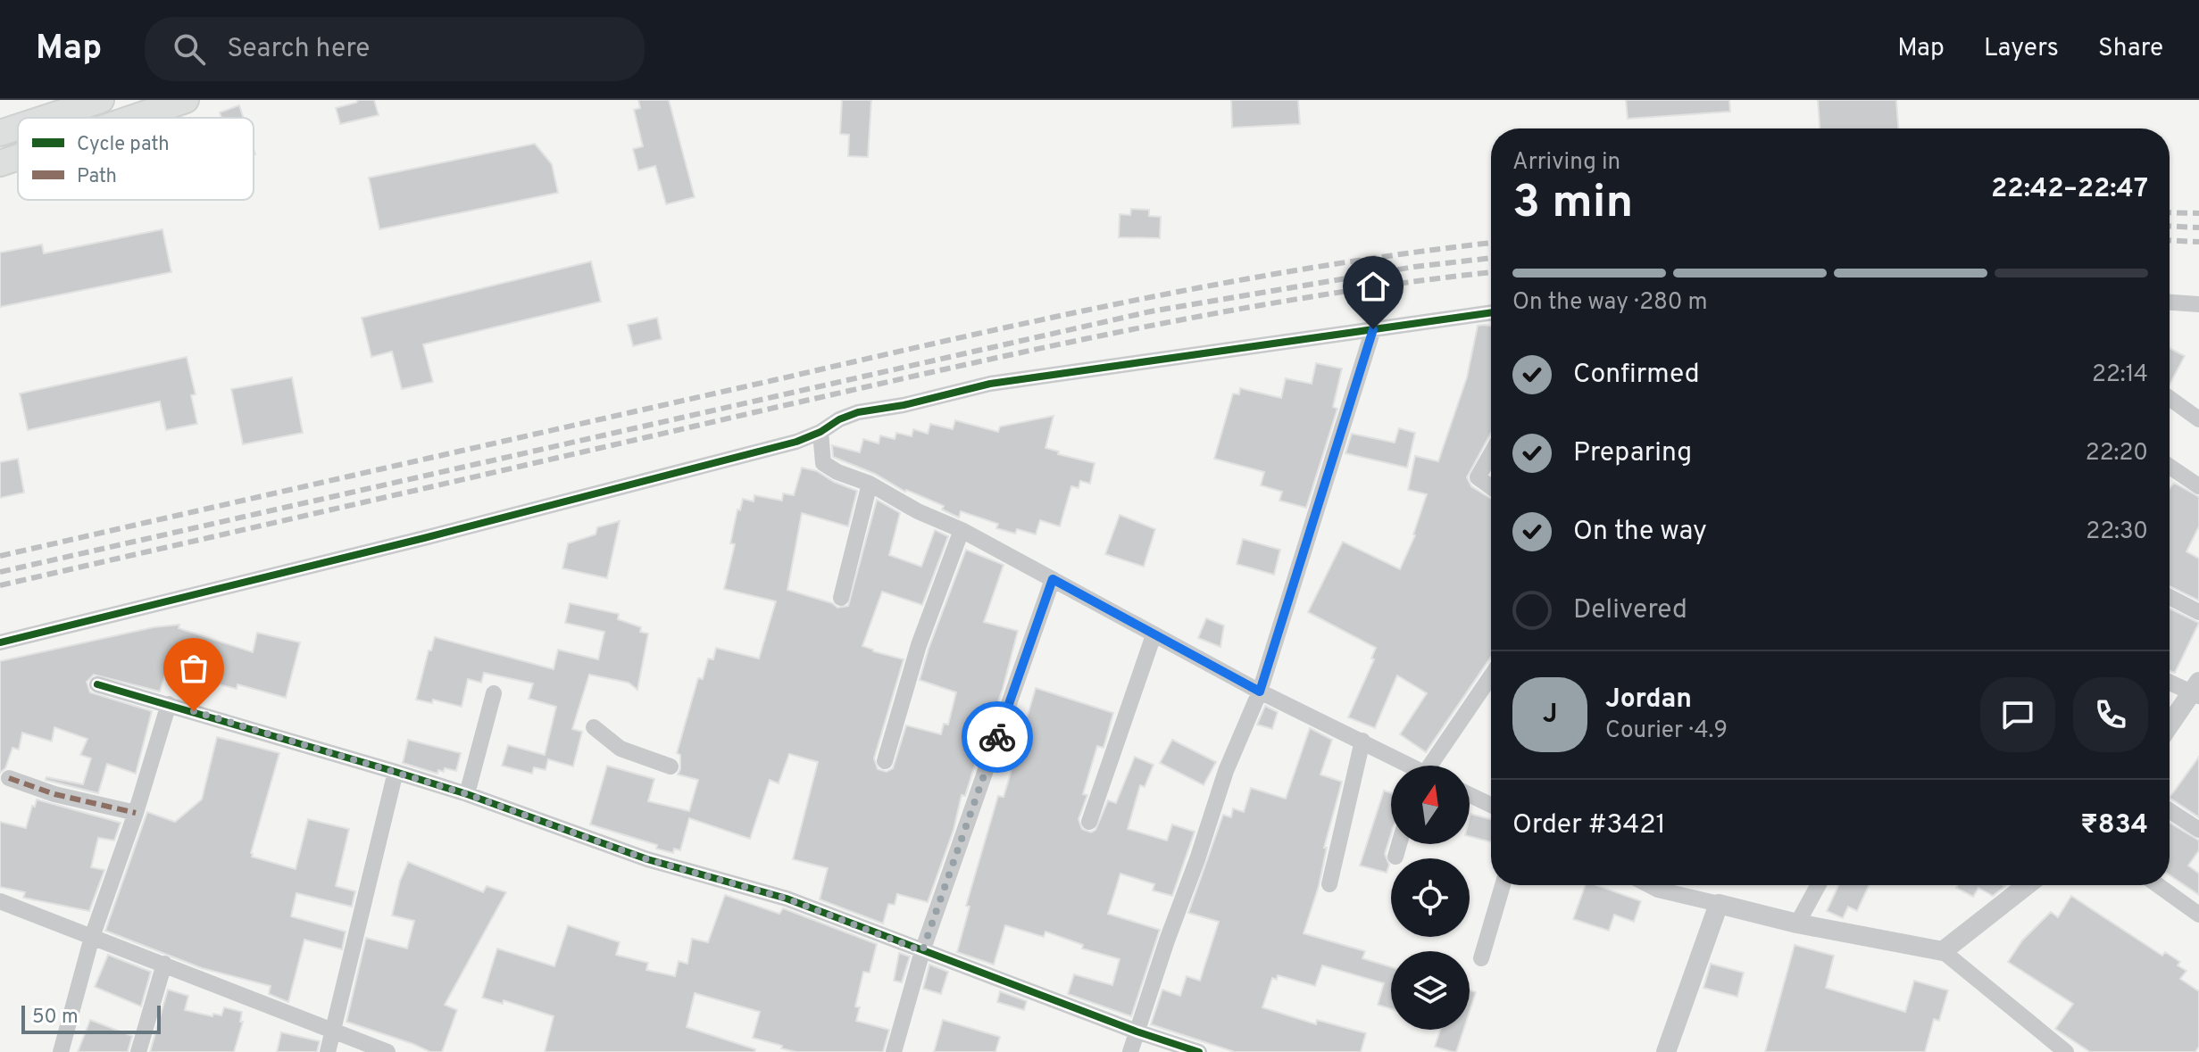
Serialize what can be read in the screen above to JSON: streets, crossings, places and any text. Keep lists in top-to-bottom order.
{
  "legend": ["Cycle path", "Path"],
  "scale_bar": "50 m",
  "north": "top",
  "page": {
    "header": "Map",
    "search": "Search here",
    "nav": ["Map", "Layers", "Share"],
    "heading": ["3 min", "Arriving in", "22:42–22:47"],
    "panel": [
      "Jordan",
      "Courier · 4.9",
      "Order #3421",
      "₹834"
    ],
    "bar": "On the way · 280 m",
    "list": [
      ["Confirmed", "22:14"],
      ["Preparing", "22:20"],
      ["On the way", "22:30"],
      "Delivered"
    ],
    "round": "J",
    "scale": "50 m"
  }
}
